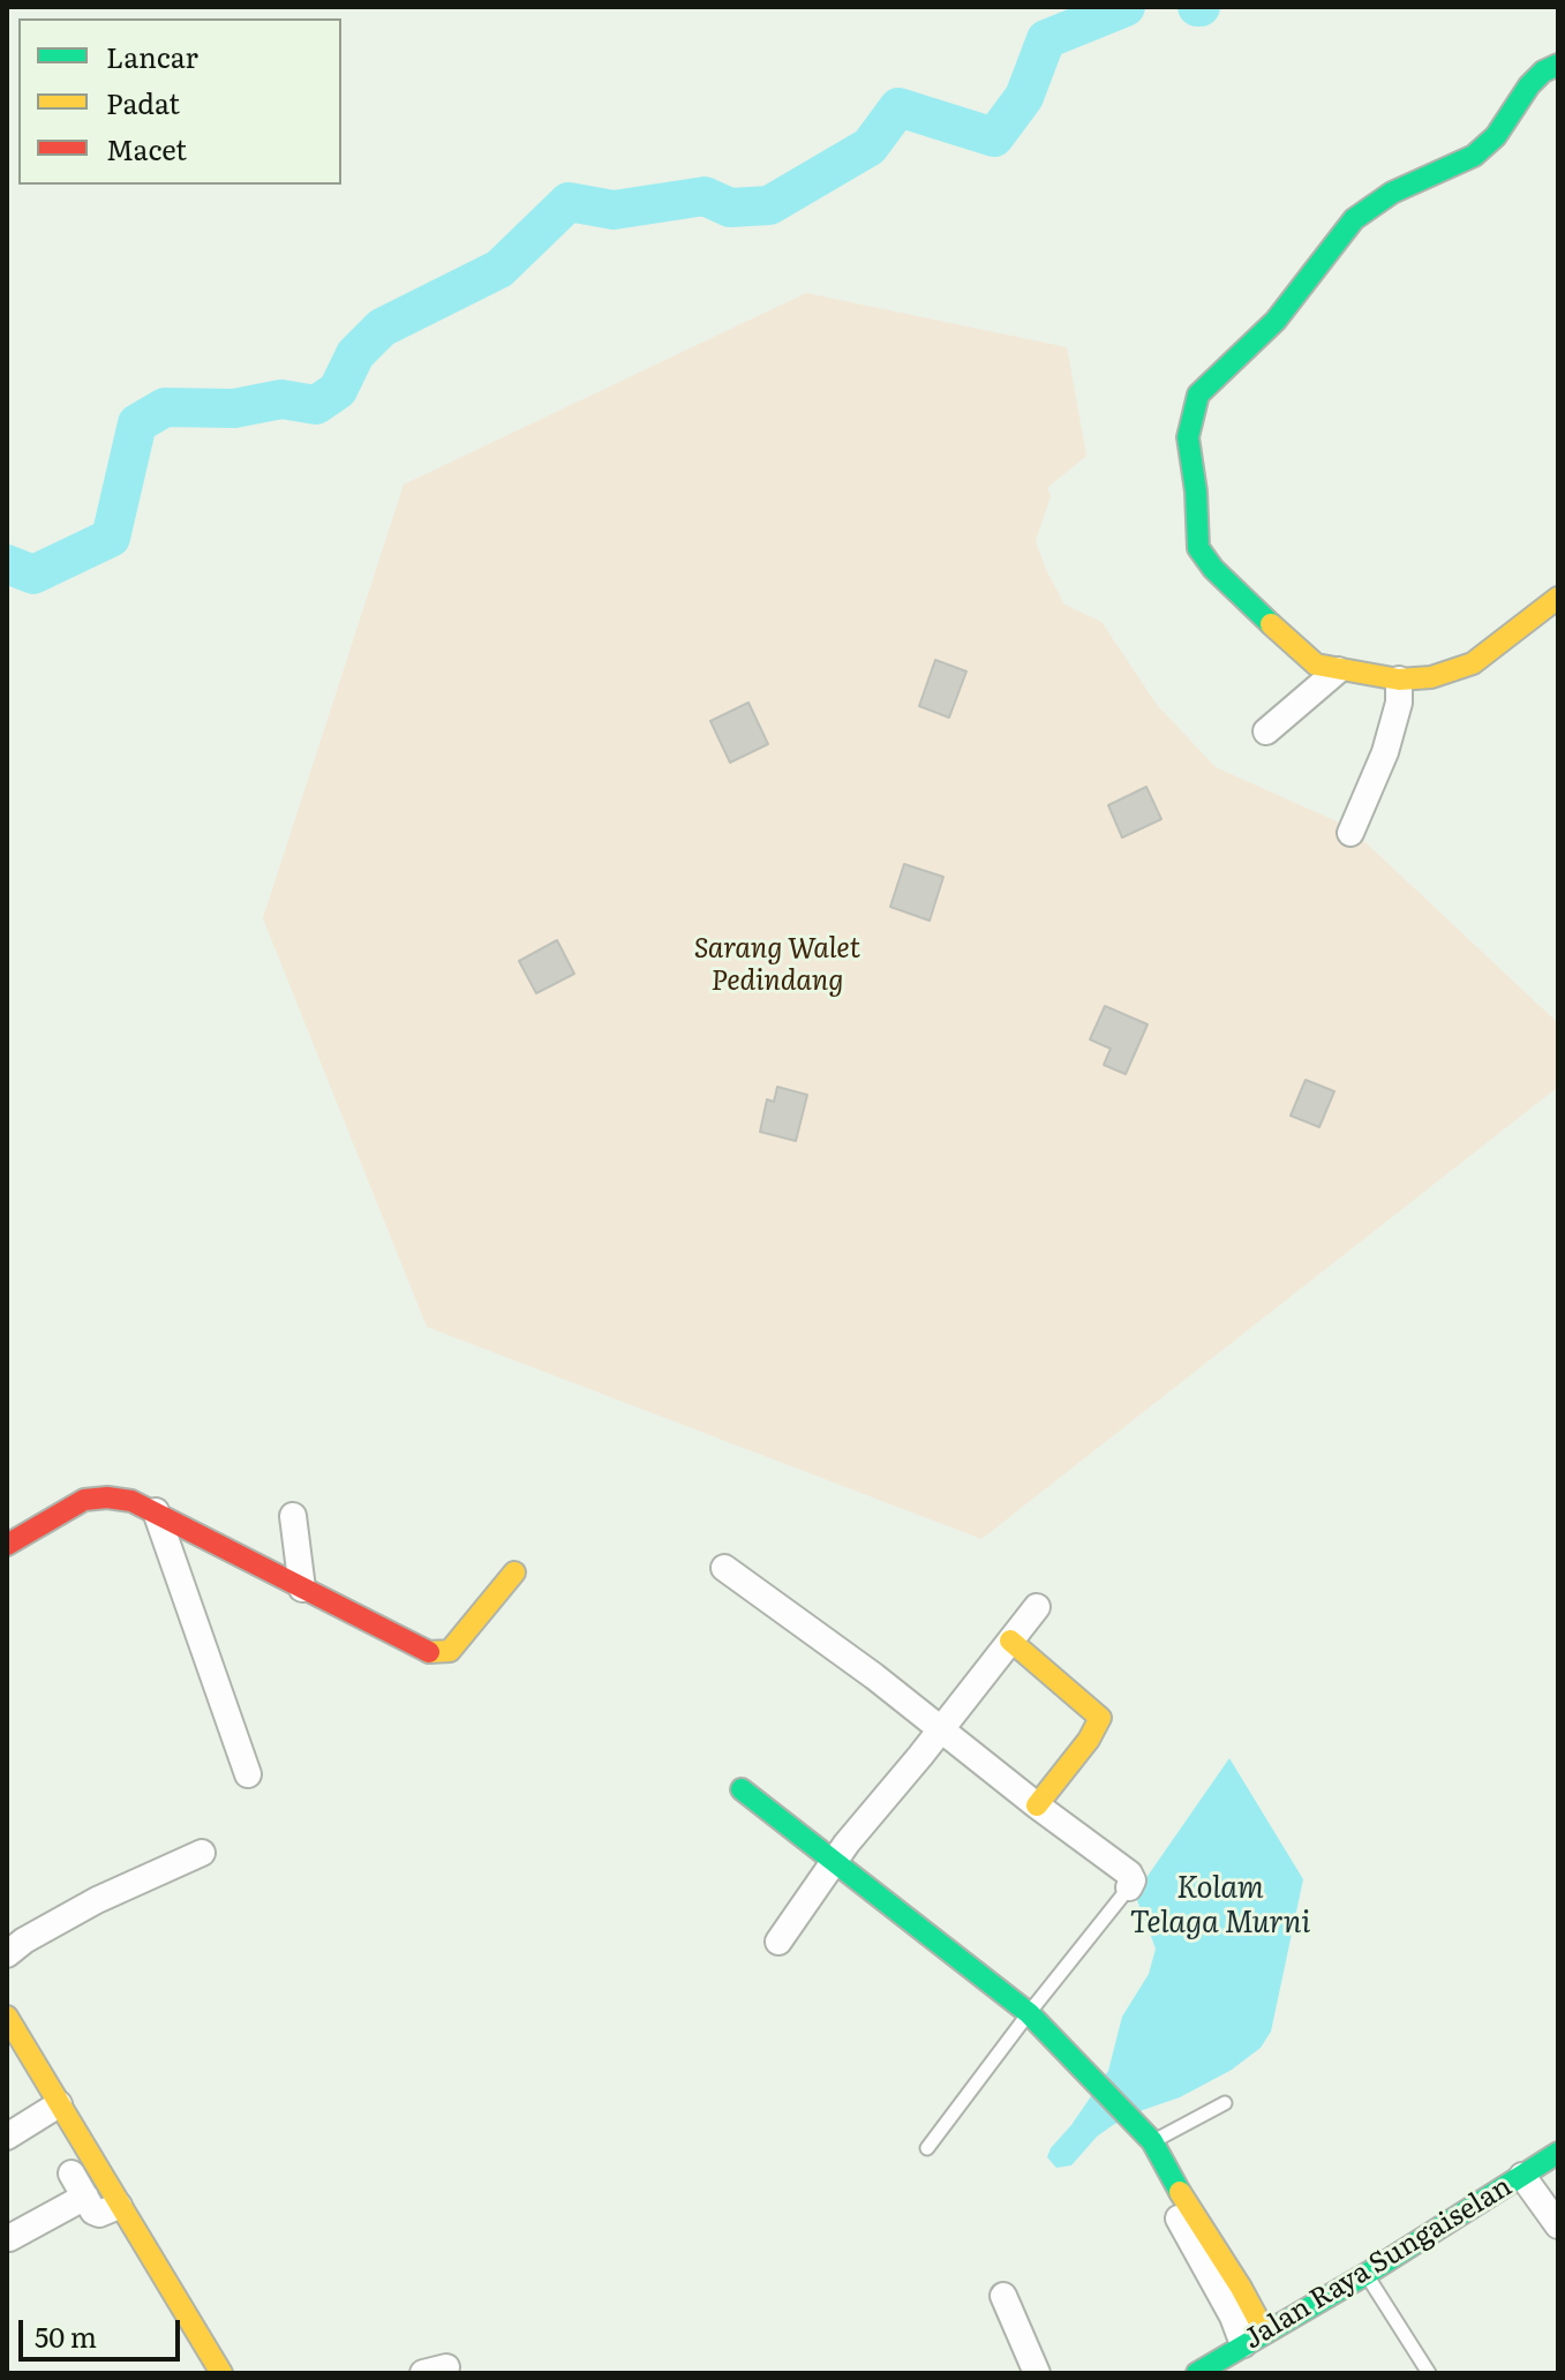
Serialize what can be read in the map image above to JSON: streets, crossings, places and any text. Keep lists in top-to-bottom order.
{
  "streets": {
    "street": ["Jalan Raya Sungaiselan"]
  },
  "water": ["Kolam Telaga Murni"],
  "parks": ["Sarang Walet Pedindang"],
  "legend": ["Lancar", "Padat", "Macet"],
  "scale_bar": "50 m"
}
